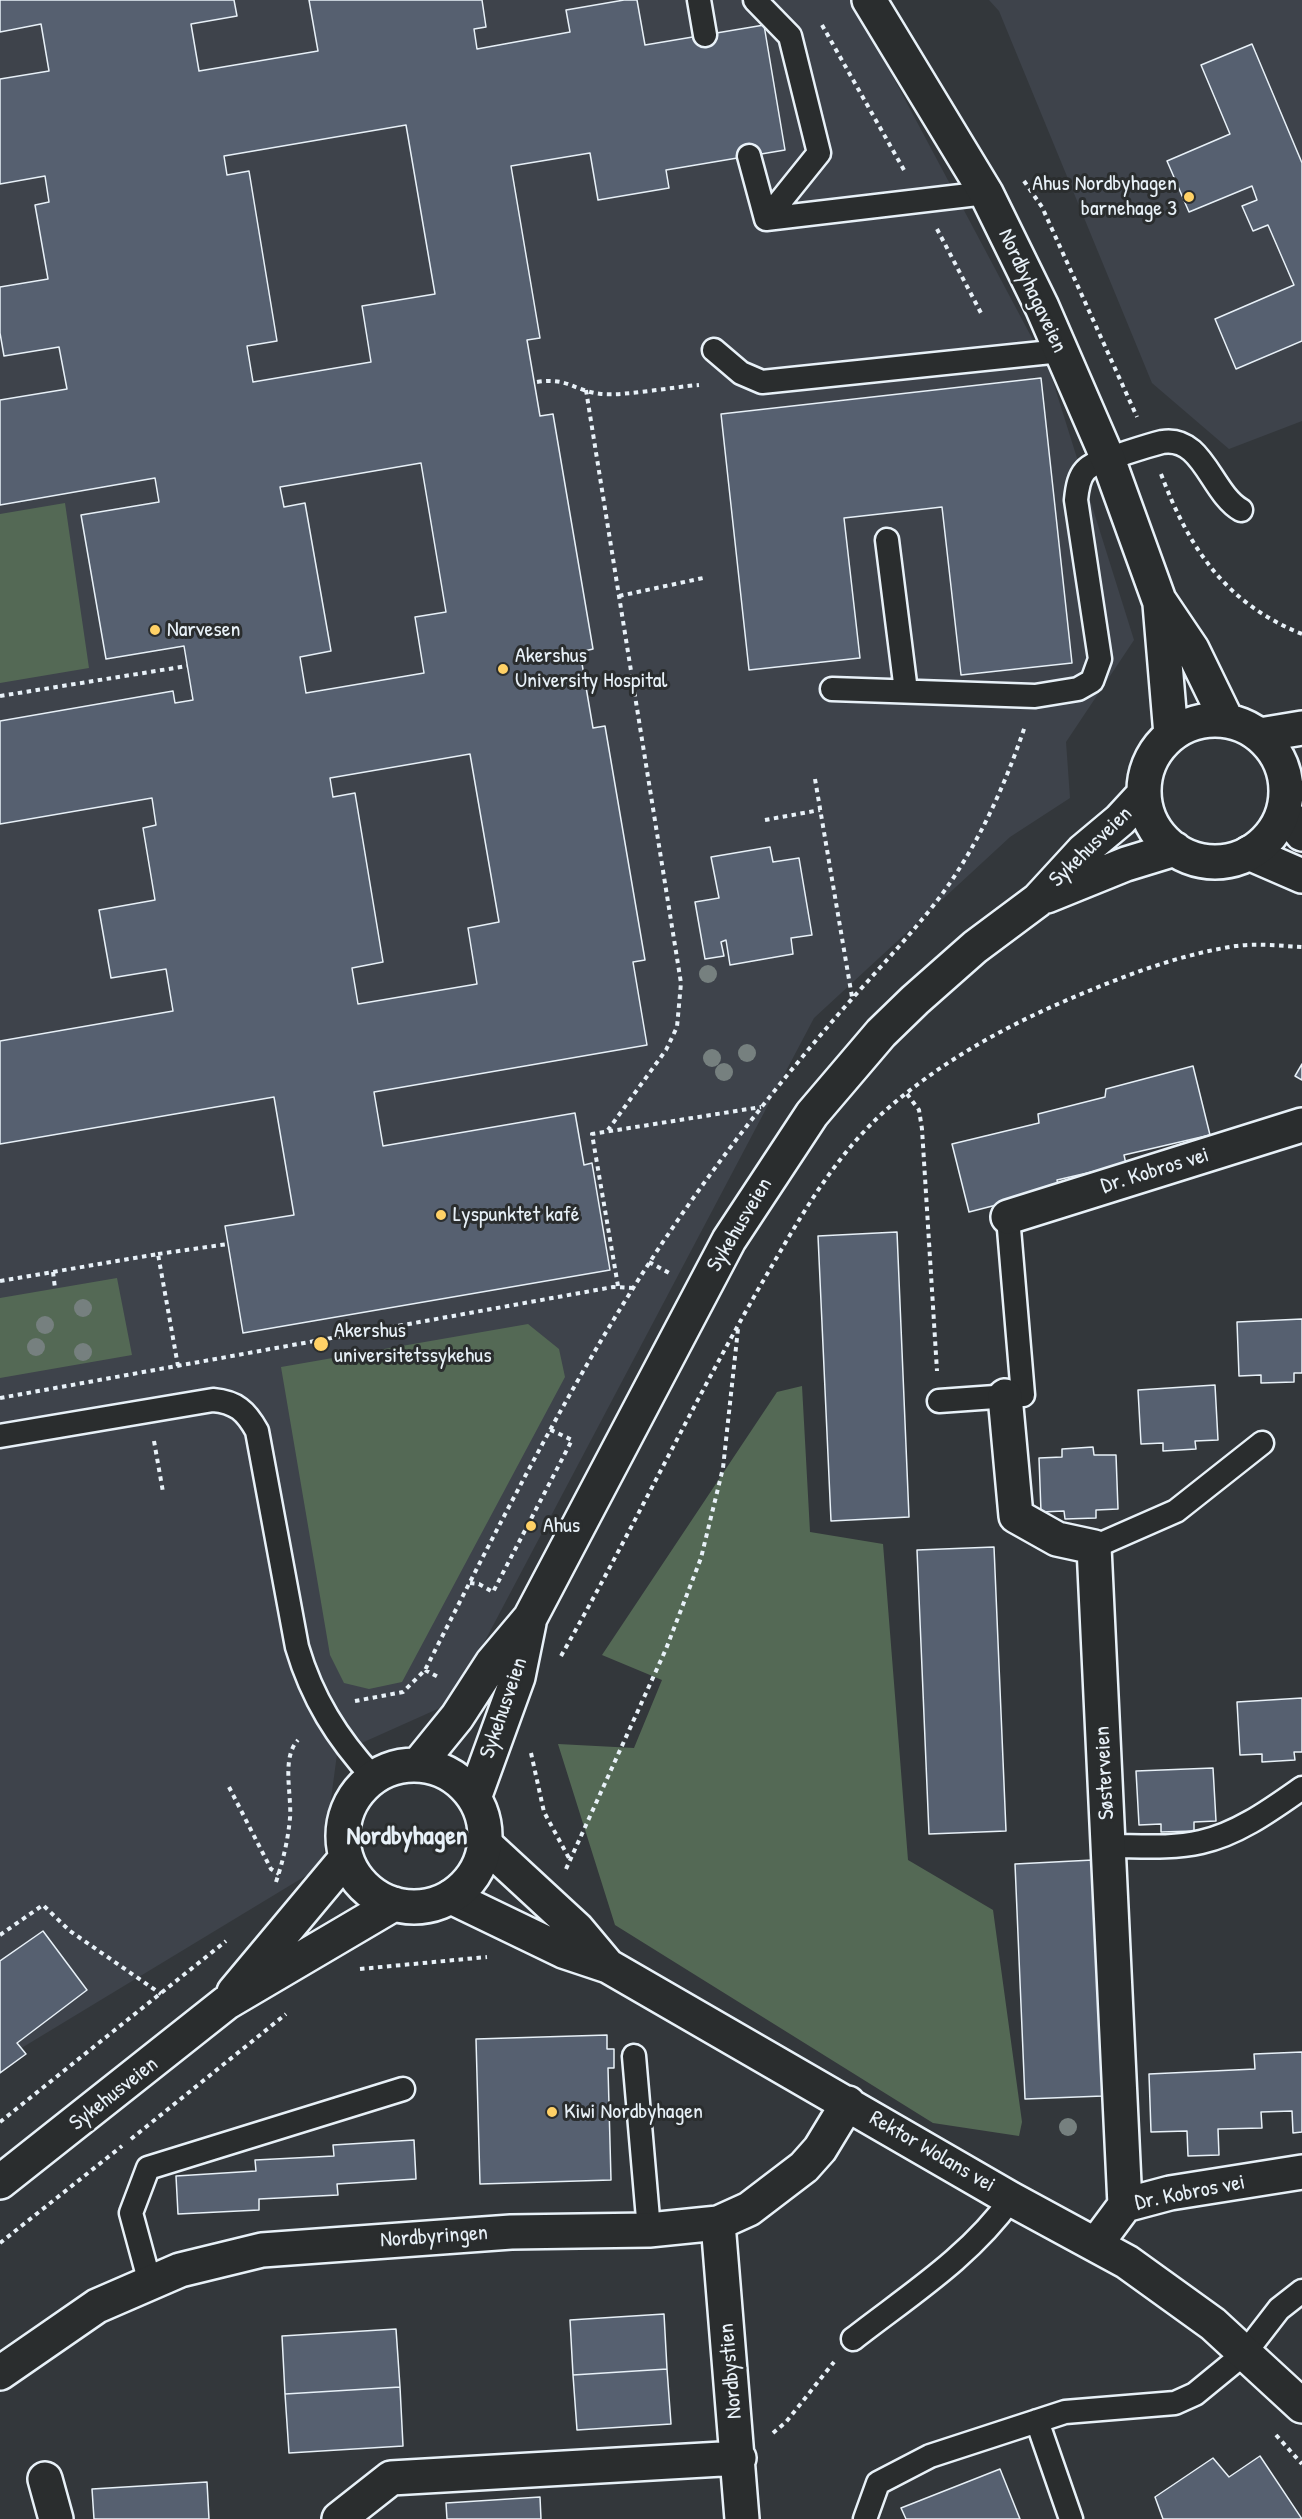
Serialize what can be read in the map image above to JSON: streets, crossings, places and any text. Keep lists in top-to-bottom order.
{
  "streets": {
    "street": [
      "Nordbyhagaveien",
      "Sykehusveien",
      "Dr. Kobros vei",
      "Søsterveien",
      "Rektor Wolans vei",
      "Nordbyringen",
      "Nordbystien"
    ]
  },
  "crossings": [
    ["Nordbyhagaveien", "Sykehusveien"],
    ["Sykehusveien", "Rektor Wolans vei"],
    ["Dr. Kobros vei", "Søsterveien"],
    ["Dr. Kobros vei", "Rektor Wolans vei"],
    ["Rektor Wolans vei", "Nordbyringen"],
    ["Nordbyringen", "Nordbystien"]
  ],
  "districts": ["Nordbyhagen"],
  "places": [
    "Ahus Nordbyhagen barnehage 3",
    "Narvesen",
    "Akershus University Hospital",
    "Lyspunktet kafé",
    "Akershus universitetssykehus",
    "Ahus",
    "Kiwi Nordbyhagen"
  ]
}
